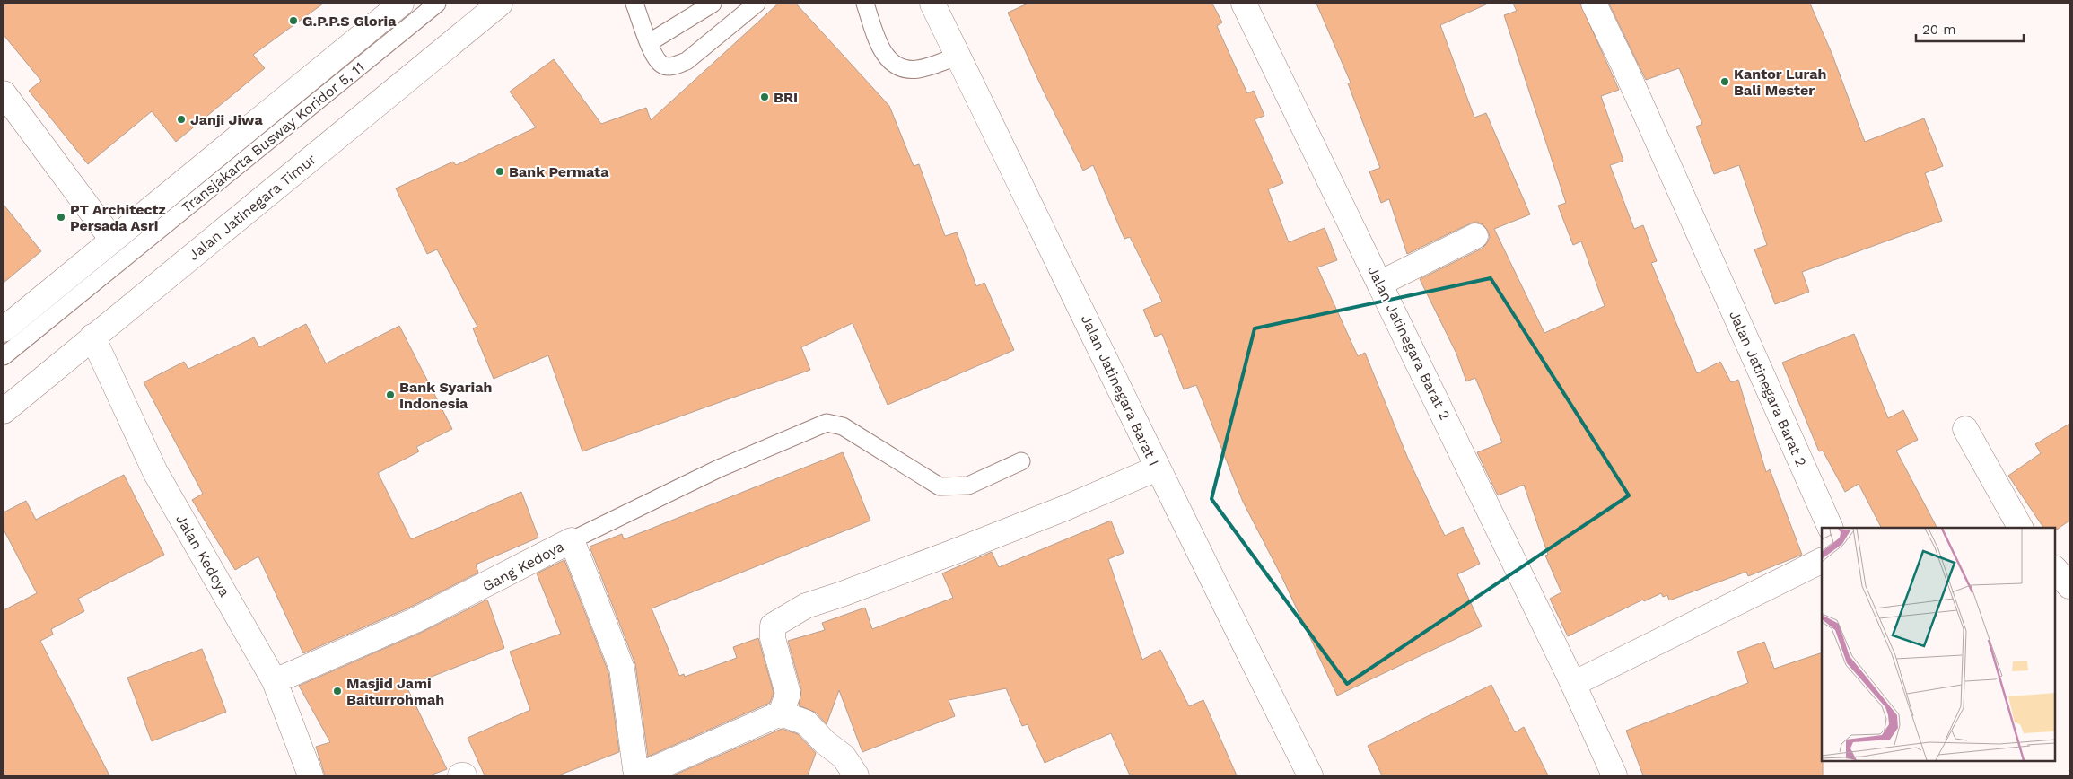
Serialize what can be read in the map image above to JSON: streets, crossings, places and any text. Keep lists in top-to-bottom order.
{
  "streets": {
    "street": [
      "Jalan Jatinegara Timur",
      "Jalan Jatinegara Barat 2",
      "Jalan Jatinegara Barat I",
      "Jalan Kedoya",
      "Gang Kedoya"
    ],
    "lane": ["Transjakarta Busway Koridor 5, 11"]
  },
  "crossings": [
    ["Jalan Jatinegara Timur", "Jalan Kedoya"],
    ["Jalan Kedoya", "Gang Kedoya"]
  ],
  "places": [
    "G.P.P.S Gloria",
    "Kantor Lurah Bali Mester",
    "BRI",
    "Janji Jiwa",
    "Bank Permata",
    "PT Architectz Persada Asri",
    "Bank Syariah Indonesia",
    "Masjid Jami Baiturrohmah"
  ],
  "scale_bar": "20 m"
}
